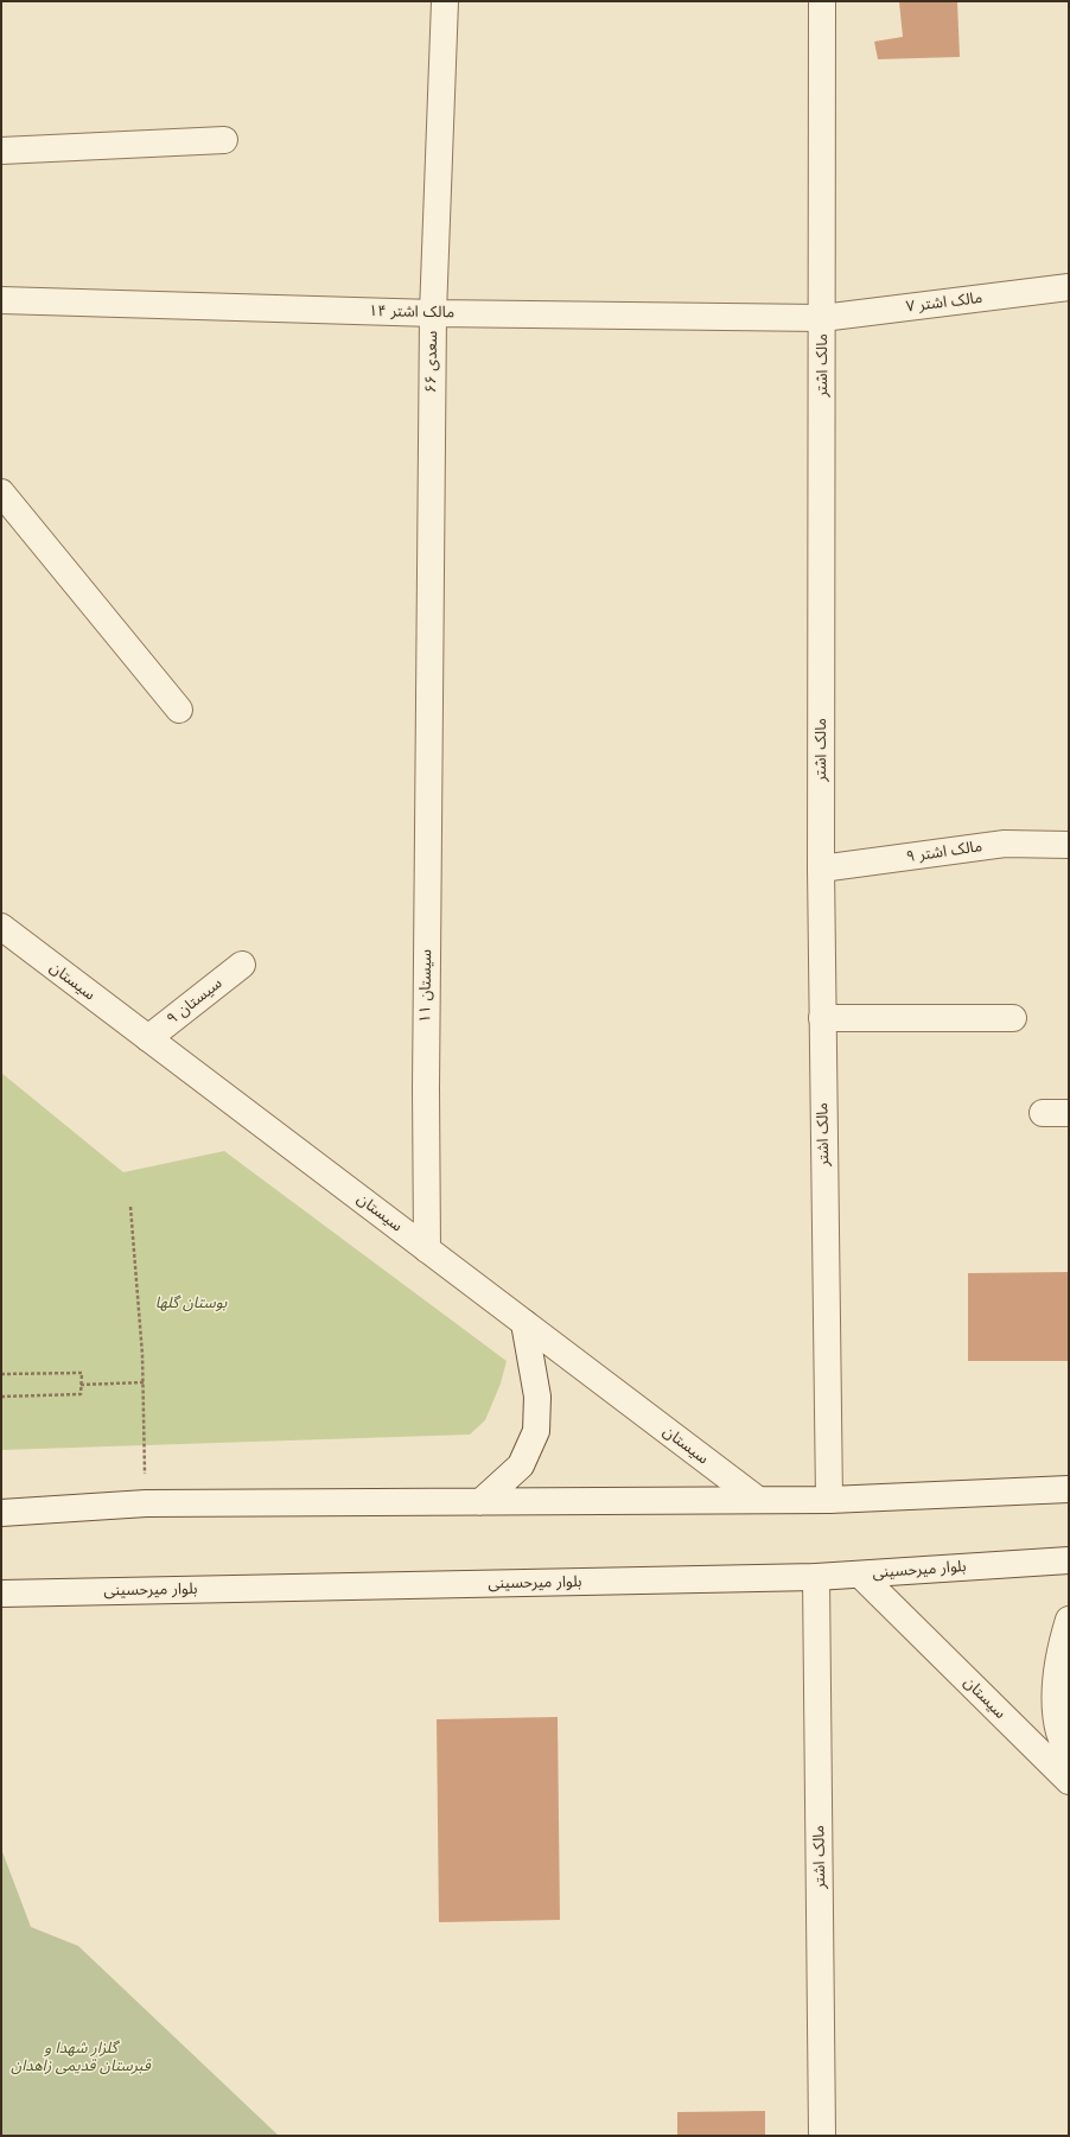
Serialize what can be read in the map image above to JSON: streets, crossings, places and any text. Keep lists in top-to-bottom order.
{
  "streets": {
    "street": [
      "مالک اشتر ۷",
      "مالک اشتر ۱۴",
      "سعدی ۶۶",
      "مالک اشتر",
      "مالک اشتر ۹",
      "سیستان",
      "سیستان ۱۱",
      "سیستان ۹",
      "بلوار میرحسینی"
    ]
  },
  "crossings": [
    ["مالک اشتر ۷", "مالک اشتر ۱۴"],
    ["مالک اشتر ۷", "مالک اشتر"],
    ["مالک اشتر ۱۴", "سعدی ۶۶"],
    ["مالک اشتر ۱۴", "مالک اشتر"],
    ["سعدی ۶۶", "سیستان ۱۱"],
    ["مالک اشتر", "مالک اشتر ۹"],
    ["مالک اشتر", "بلوار میرحسینی"],
    ["سیستان", "سیستان ۱۱"],
    ["سیستان", "سیستان ۹"],
    ["سیستان", "بلوار میرحسینی"]
  ],
  "parks": ["بوستان گلها", "گلزار شهدا و قبرستان قدیمی زاهدان"]
}
